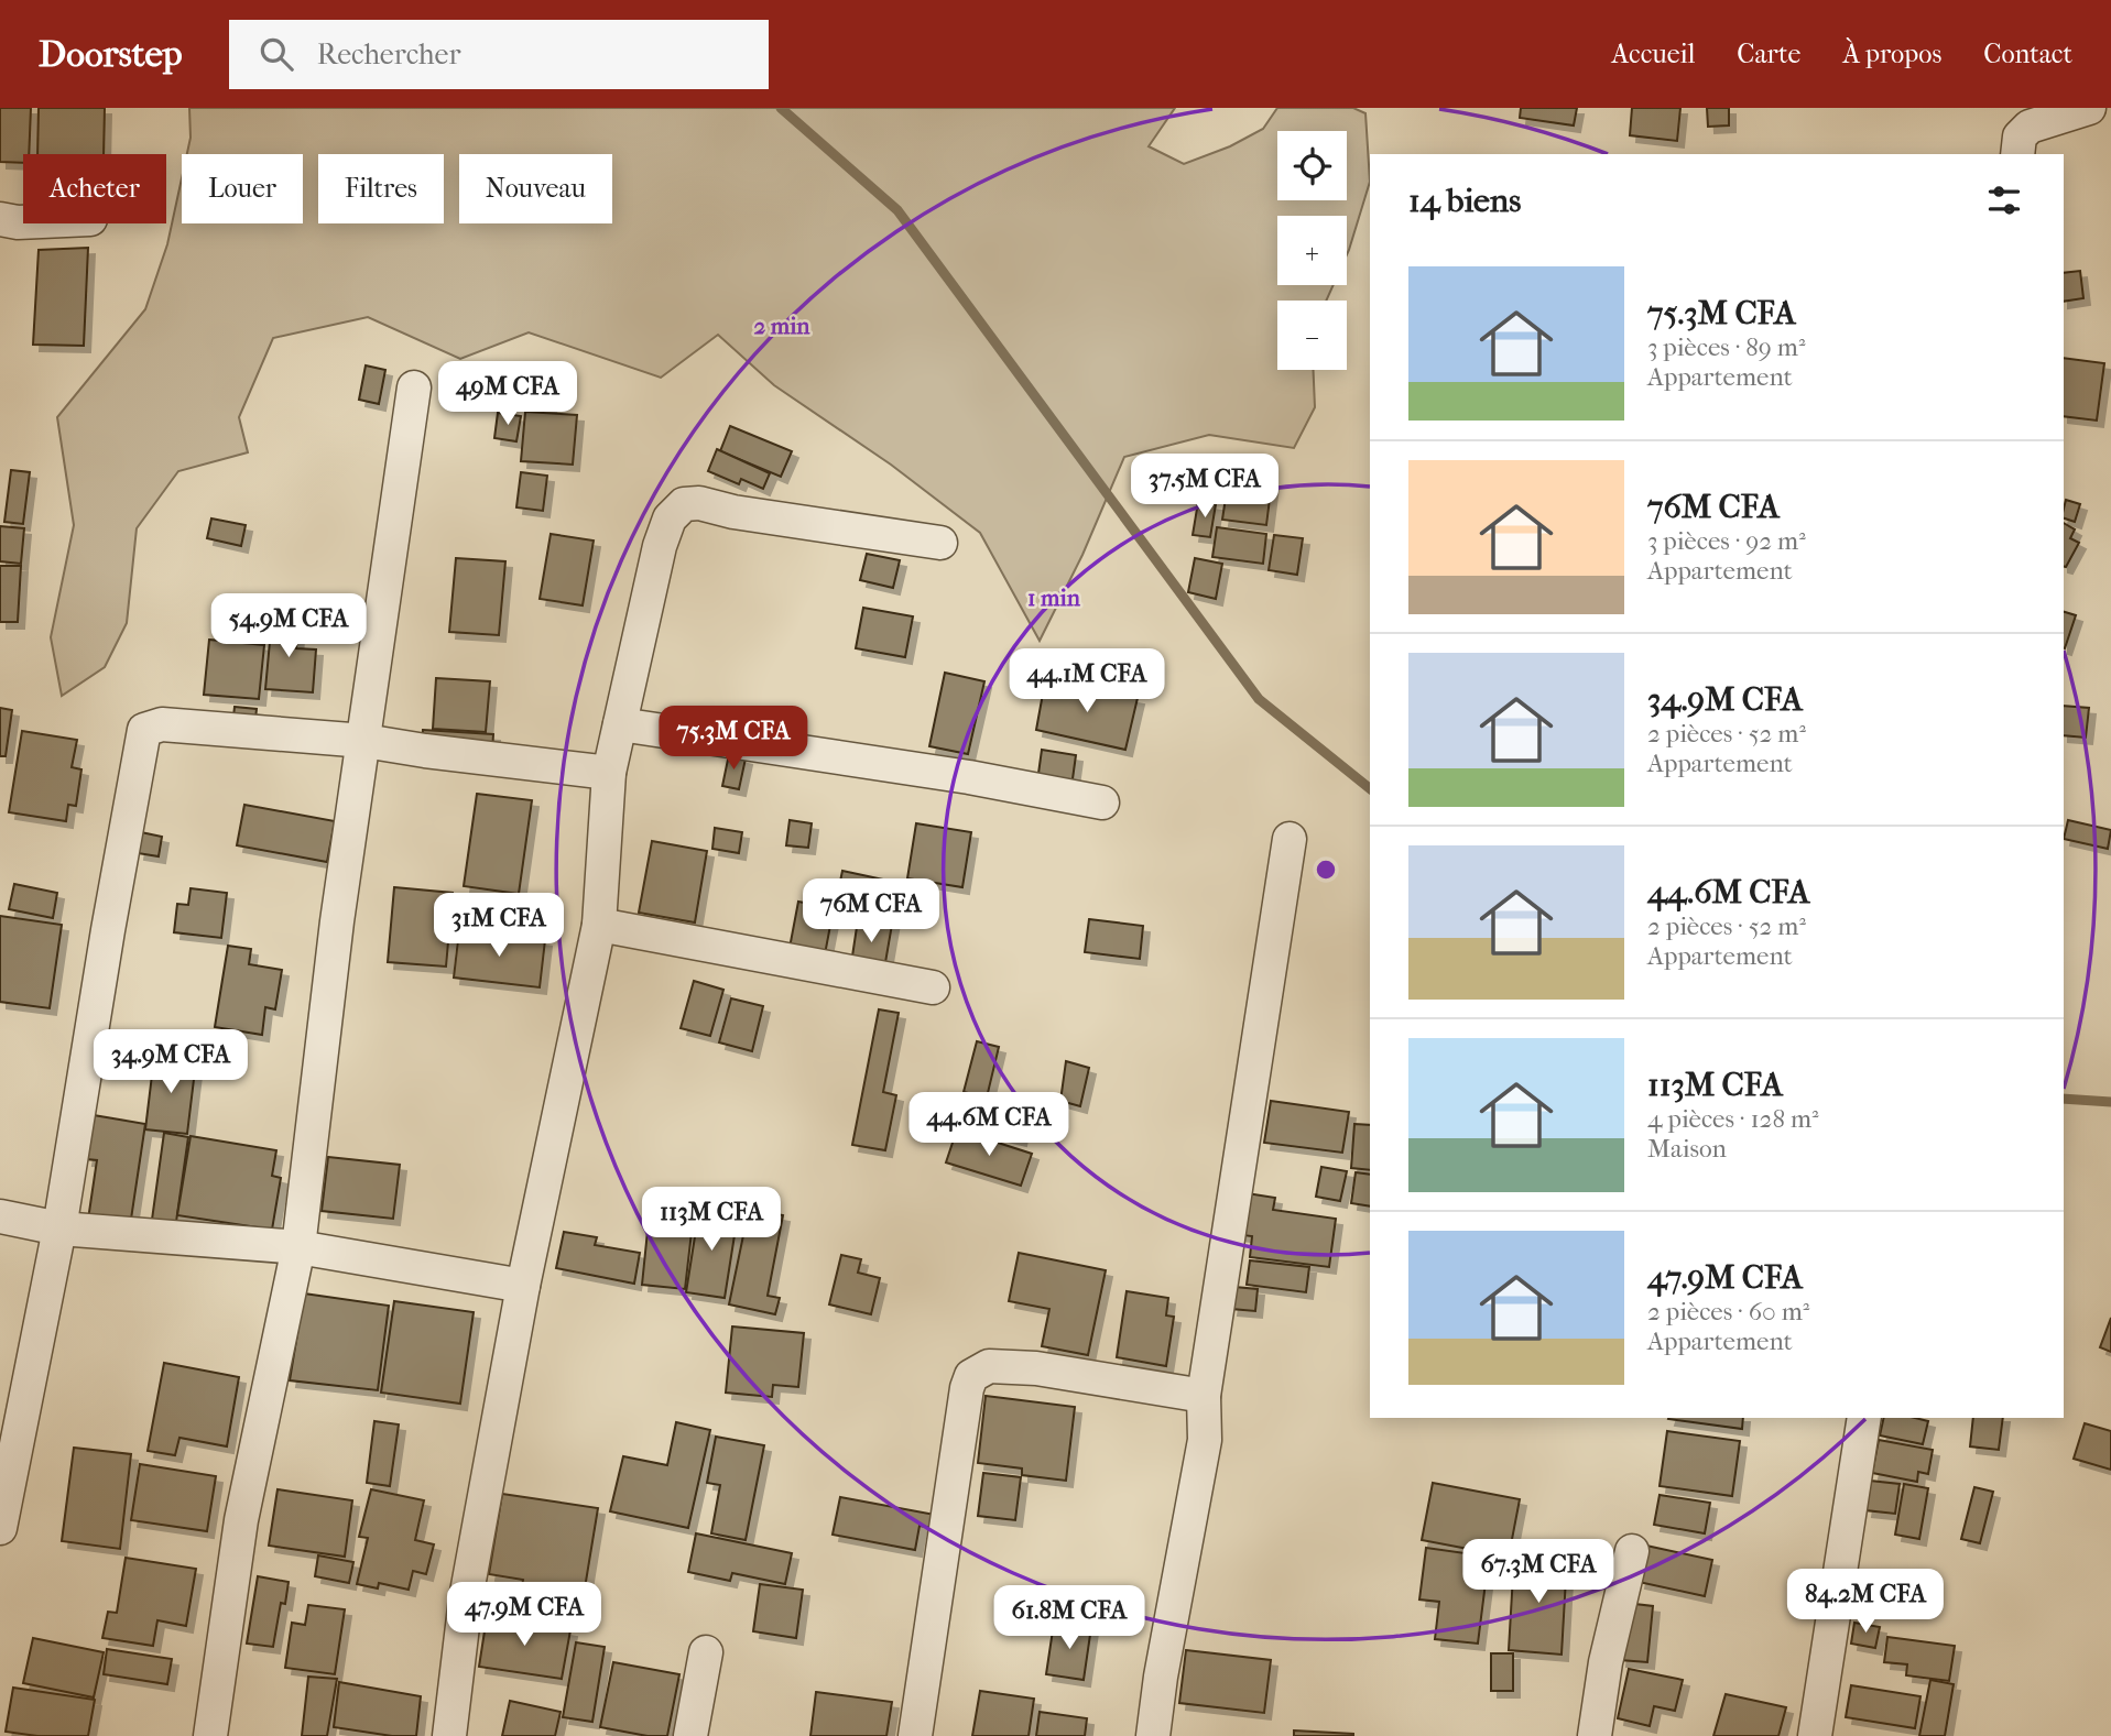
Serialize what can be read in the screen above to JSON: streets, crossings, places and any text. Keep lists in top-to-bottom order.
{
  "page": {
    "header": "Doorstep",
    "search": "Rechercher",
    "nav": [
      "Accueil",
      "Carte",
      "À propos",
      "Contact"
    ],
    "map_buttons": ["+", "−"],
    "chip": [
      "Acheter",
      "Louer",
      "Filtres",
      "Nouveau"
    ],
    "heading": "14 biens",
    "list": [
      {
        "name": "75.3M CFA",
        "note": "3 pièces · 89 m² · Appartement"
      },
      {
        "name": "76M CFA",
        "note": "3 pièces · 92 m² · Appartement"
      },
      {
        "name": "34.9M CFA",
        "note": "2 pièces · 52 m² · Appartement"
      },
      {
        "name": "44.6M CFA",
        "note": "2 pièces · 52 m² · Appartement"
      },
      {
        "name": "113M CFA",
        "note": "4 pièces · 128 m² · Maison"
      },
      {
        "name": "47.9M CFA",
        "note": "2 pièces · 60 m² · Appartement"
      }
    ],
    "price": [
      "49M CFA",
      "37.5M CFA",
      "54.9M CFA",
      "44.1M CFA",
      "75.3M CFA",
      "76M CFA",
      "31M CFA",
      "34.9M CFA",
      "44.6M CFA",
      "113M CFA",
      "67.3M CFA",
      "84.2M CFA",
      "47.9M CFA",
      "61.8M CFA"
    ]
  },
  "rings": ["2 min", "1 min"]
}
